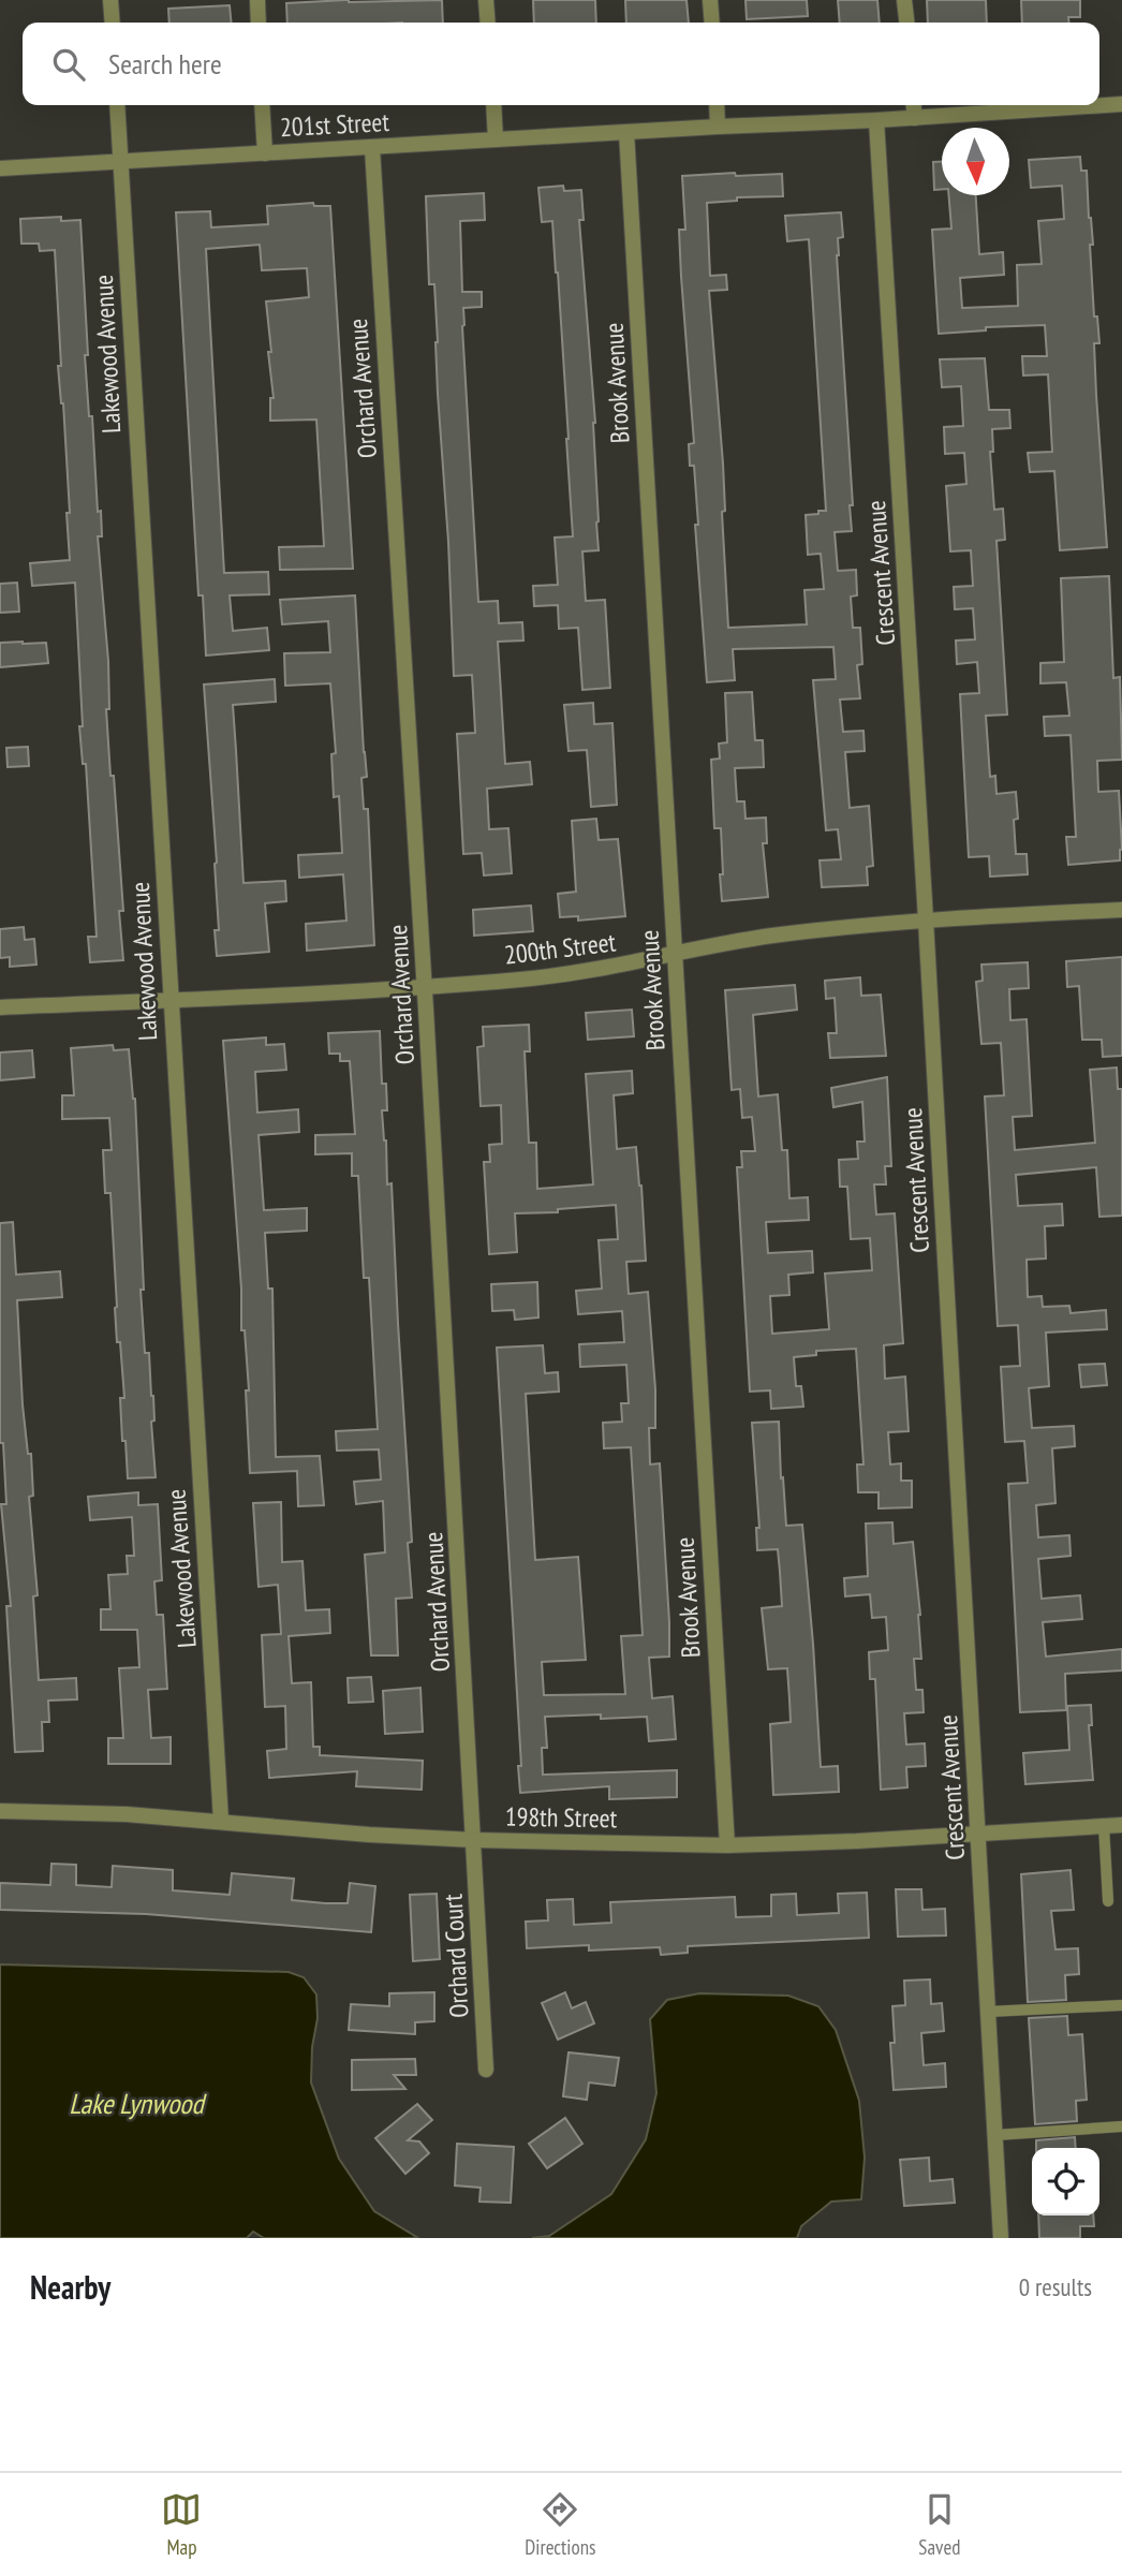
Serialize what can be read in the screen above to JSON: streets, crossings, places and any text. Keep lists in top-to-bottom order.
{
  "streets": {
    "street": [
      "201st Street",
      "Lakewood Avenue",
      "Brook Avenue",
      "Orchard Avenue",
      "Crescent Avenue",
      "200th Street",
      "198th Street",
      "Orchard Court"
    ]
  },
  "crossings": [
    ["201st Street", "Lakewood Avenue"],
    ["201st Street", "Brook Avenue"],
    ["201st Street", "Orchard Avenue"],
    ["201st Street", "Crescent Avenue"],
    ["Lakewood Avenue", "200th Street"],
    ["Lakewood Avenue", "198th Street"],
    ["Brook Avenue", "200th Street"],
    ["Brook Avenue", "198th Street"],
    ["Orchard Avenue", "200th Street"],
    ["Orchard Avenue", "198th Street"],
    ["Orchard Avenue", "Orchard Court"],
    ["Crescent Avenue", "200th Street"],
    ["Crescent Avenue", "198th Street"],
    ["198th Street", "Orchard Court"]
  ],
  "water": ["Lake Lynwood"],
  "north": "bottom",
  "page": {
    "search": "Search here",
    "heading": ["Nearby", "0 results"],
    "nav": ["Map", "Directions", "Saved"]
  }
}
